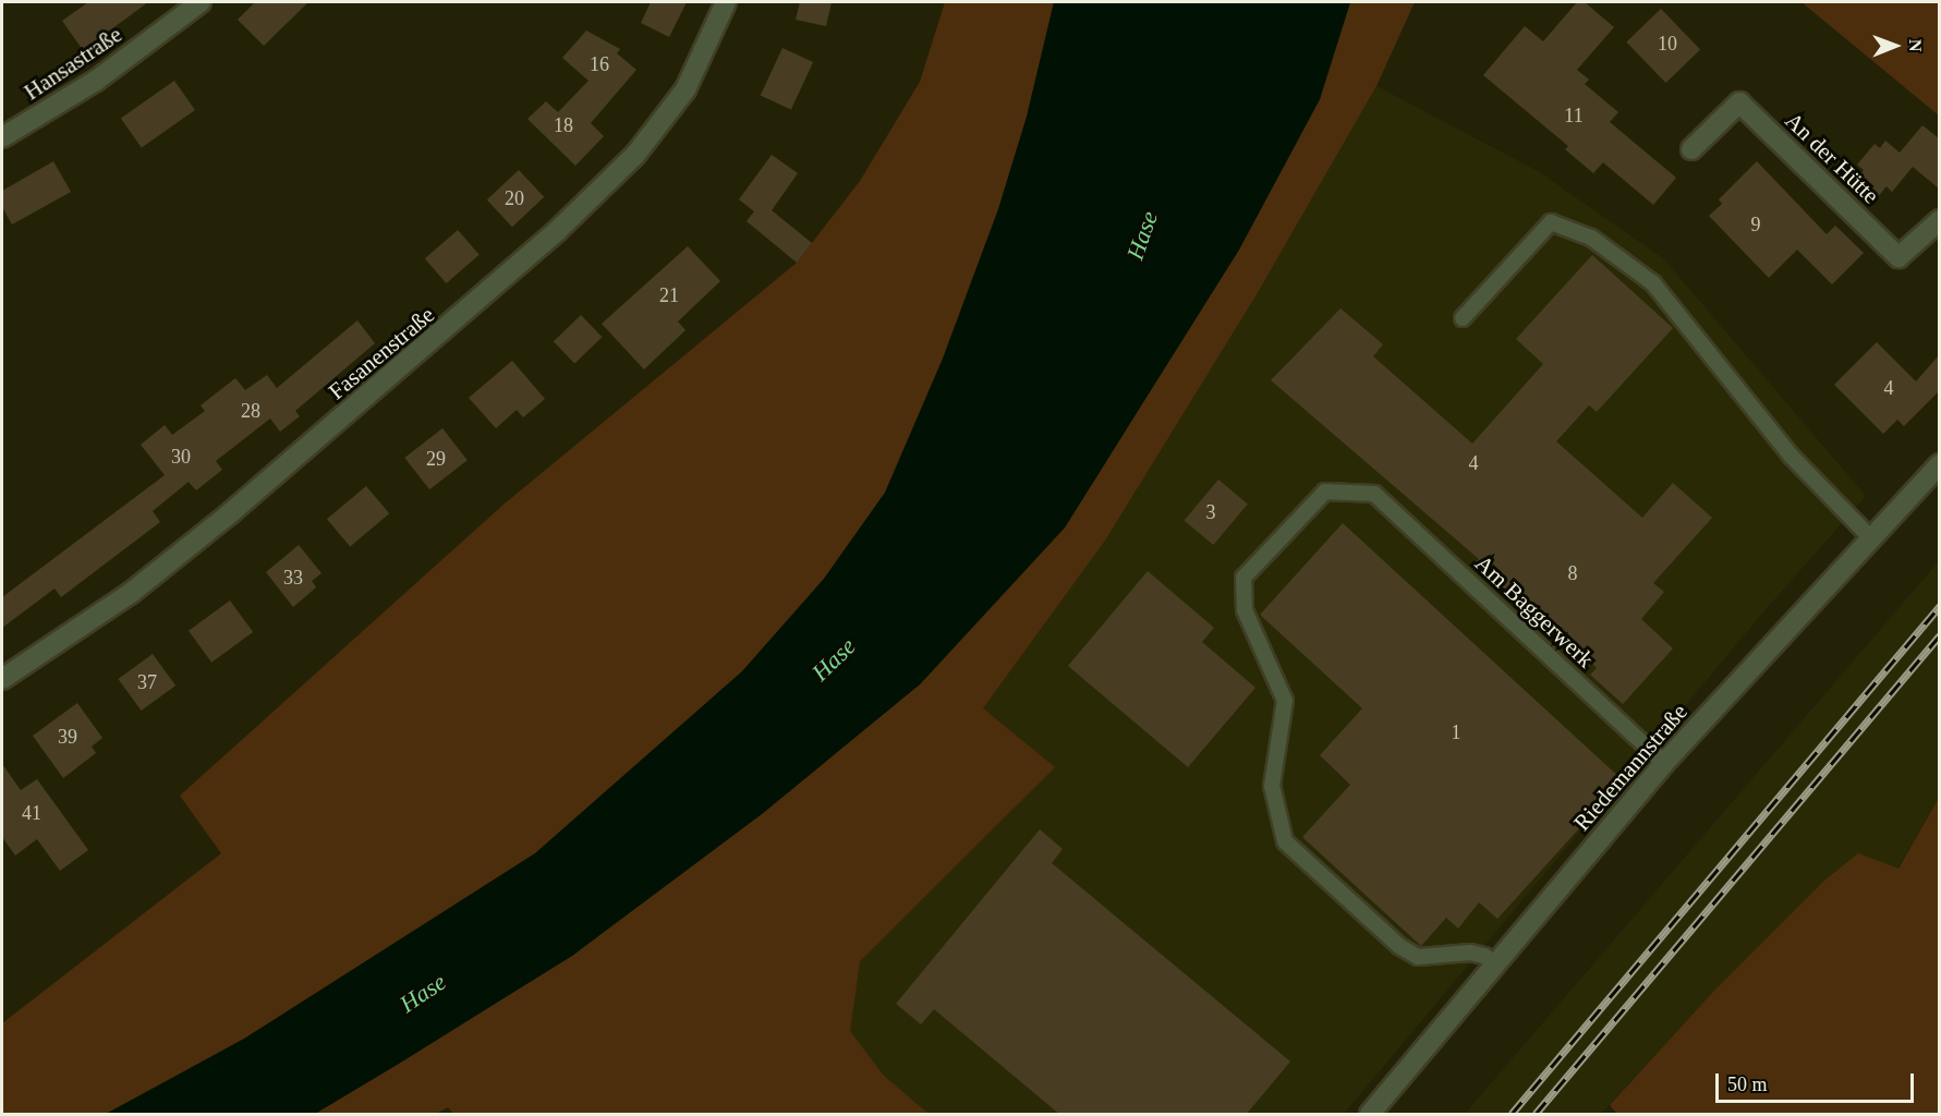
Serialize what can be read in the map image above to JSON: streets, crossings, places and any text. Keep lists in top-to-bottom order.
{
  "streets": {
    "street": [
      "Hansastraße",
      "An der Hütte",
      "Fasanenstraße",
      "Riedemannstraße"
    ],
    "lane": ["Am Baggerwerk"]
  },
  "crossings": [
    ["Am Baggerwerk", "Riedemannstraße"]
  ],
  "water": ["Hase"],
  "house_numbers": [
    "10",
    "16",
    "11",
    "18",
    "20",
    "9",
    "21",
    "4",
    "28",
    "30",
    "29",
    "4",
    "3",
    "8",
    "33",
    "37",
    "1",
    "39",
    "41"
  ],
  "scale_bar": "50 m",
  "north": "right"
}
